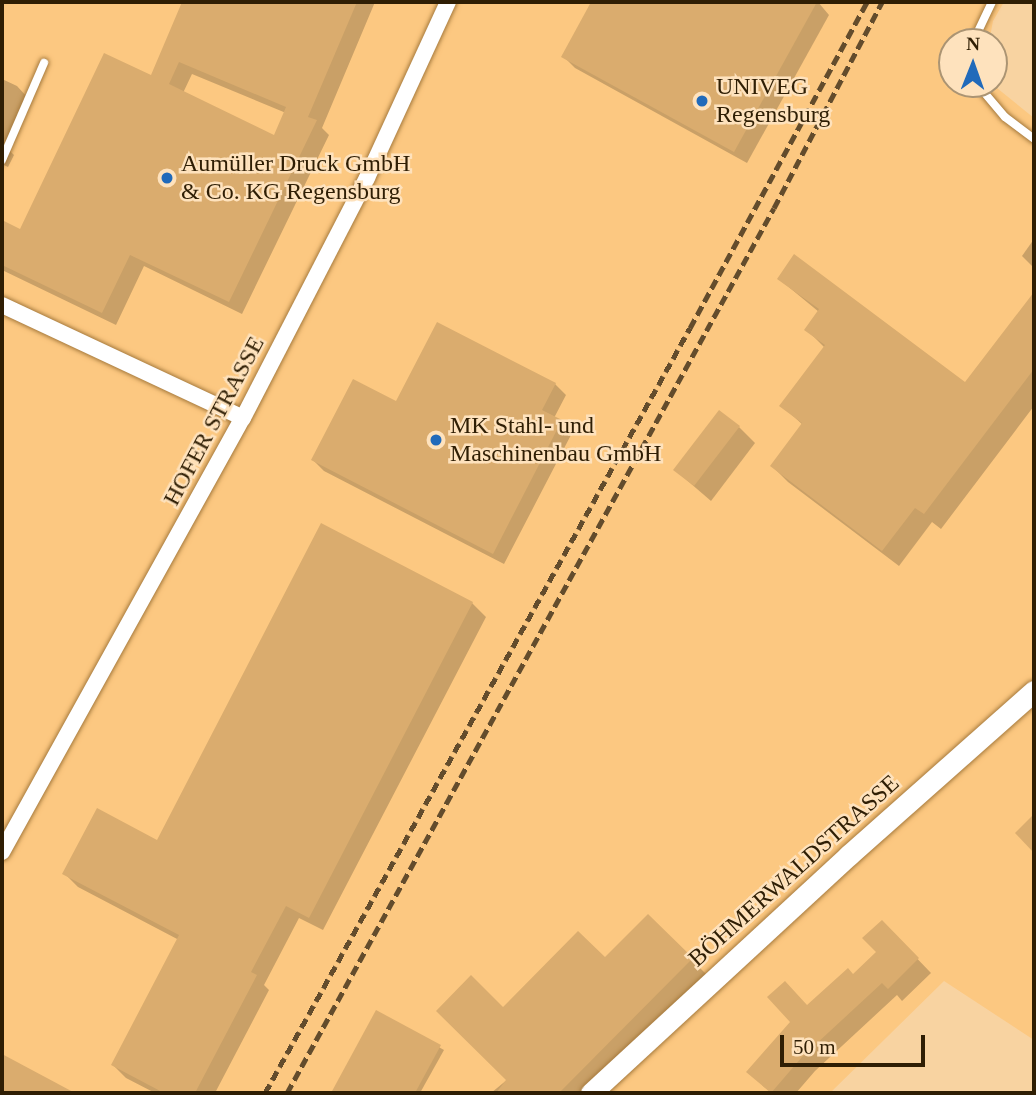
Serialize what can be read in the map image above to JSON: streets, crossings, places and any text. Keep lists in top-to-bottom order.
{
  "streets": {
    "street": ["HOFER STRASSE", "BÖHMERWALDSTRASSE"]
  },
  "places": ["UNIVEG Regensburg", "Aumüller Druck GmbH & Co. KG Regensburg", "MK Stahl- und Maschinenbau GmbH"],
  "scale_bar": "50 m",
  "north": "top"
}
